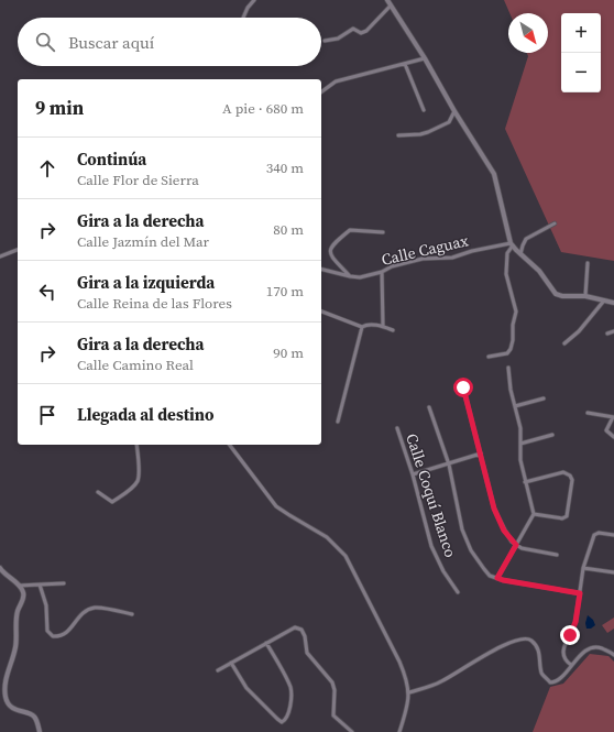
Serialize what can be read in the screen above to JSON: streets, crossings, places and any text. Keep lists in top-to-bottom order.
{
  "streets": {
    "street": ["Calle Caguax", "Calle Coquí Blanco"]
  },
  "north": "bottom right",
  "page": {
    "map_buttons": ["+", "−"],
    "search": "Buscar aquí",
    "heading": ["9 min", "A pie · 680 m"],
    "list": [
      ["Continúa", "Calle Flor de Sierra", "340 m"],
      ["Gira a la derecha", "Calle Jazmín del Mar", "80 m"],
      ["Gira a la izquierda", "Calle Reina de las Flores", "170 m"],
      ["Gira a la derecha", "Calle Camino Real", "90 m"],
      "Llegada al destino"
    ]
  }
}
